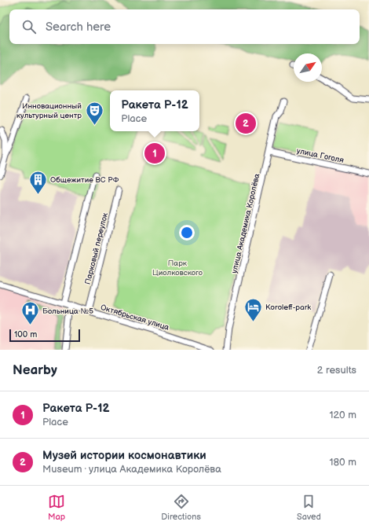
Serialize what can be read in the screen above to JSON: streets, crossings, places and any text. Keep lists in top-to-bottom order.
{
  "streets": {
    "street": [
      "улица Гоголя",
      "улица Академика Королёва",
      "Парковый переулок",
      "Октябрьская улица"
    ]
  },
  "crossings": [
    ["улица Гоголя", "улица Академика Королёва"],
    ["Парковый переулок", "Октябрьская улица"]
  ],
  "parks": ["Парк Циолковского"],
  "places": {
    "theatre": ["Инновационный культурный центр"],
    "building": ["Общежитие ВС РФ"],
    "hotel": ["Koroleff-park"],
    "hospital": ["Больница №5"]
  },
  "scale_bar": "100 m",
  "north": "top right",
  "page": {
    "search": "Search here",
    "popup": ["Ракета Р-12", "Place"],
    "pins": ["2", "1"],
    "scale": "100 m",
    "heading": ["Nearby", "2 results"],
    "list": [
      {
        "mark": "1",
        "name": "Ракета Р-12",
        "note": "Place",
        "value": "120 m"
      },
      {
        "mark": "2",
        "name": "Музей истории космонавтики",
        "note": "Museum · улица Академика Королёва",
        "value": "180 m"
      }
    ],
    "nav": ["Map", "Directions", "Saved"]
  }
}
